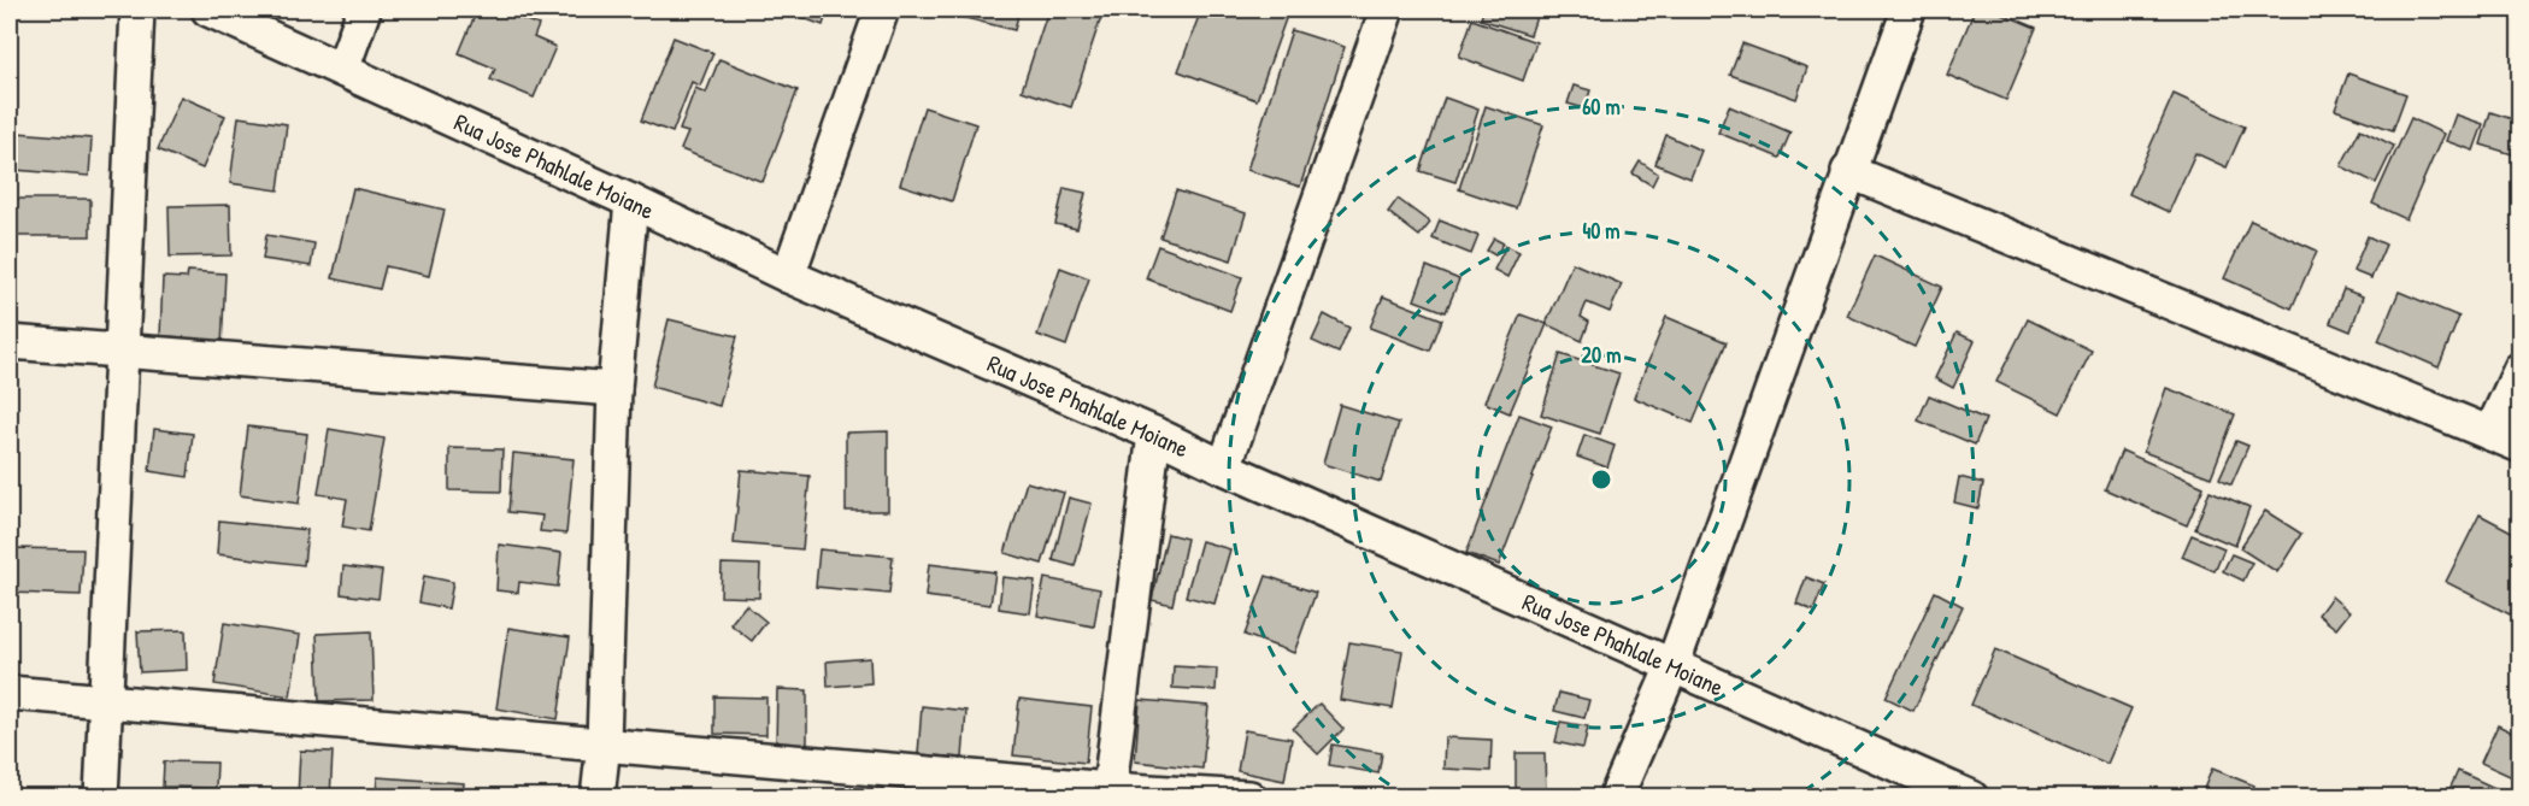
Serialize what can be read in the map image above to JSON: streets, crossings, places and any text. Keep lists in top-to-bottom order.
{
  "streets": {
    "street": ["Rua Jose Phahlale Moiane"]
  },
  "rings": ["60 m", "40 m", "20 m"]
}
